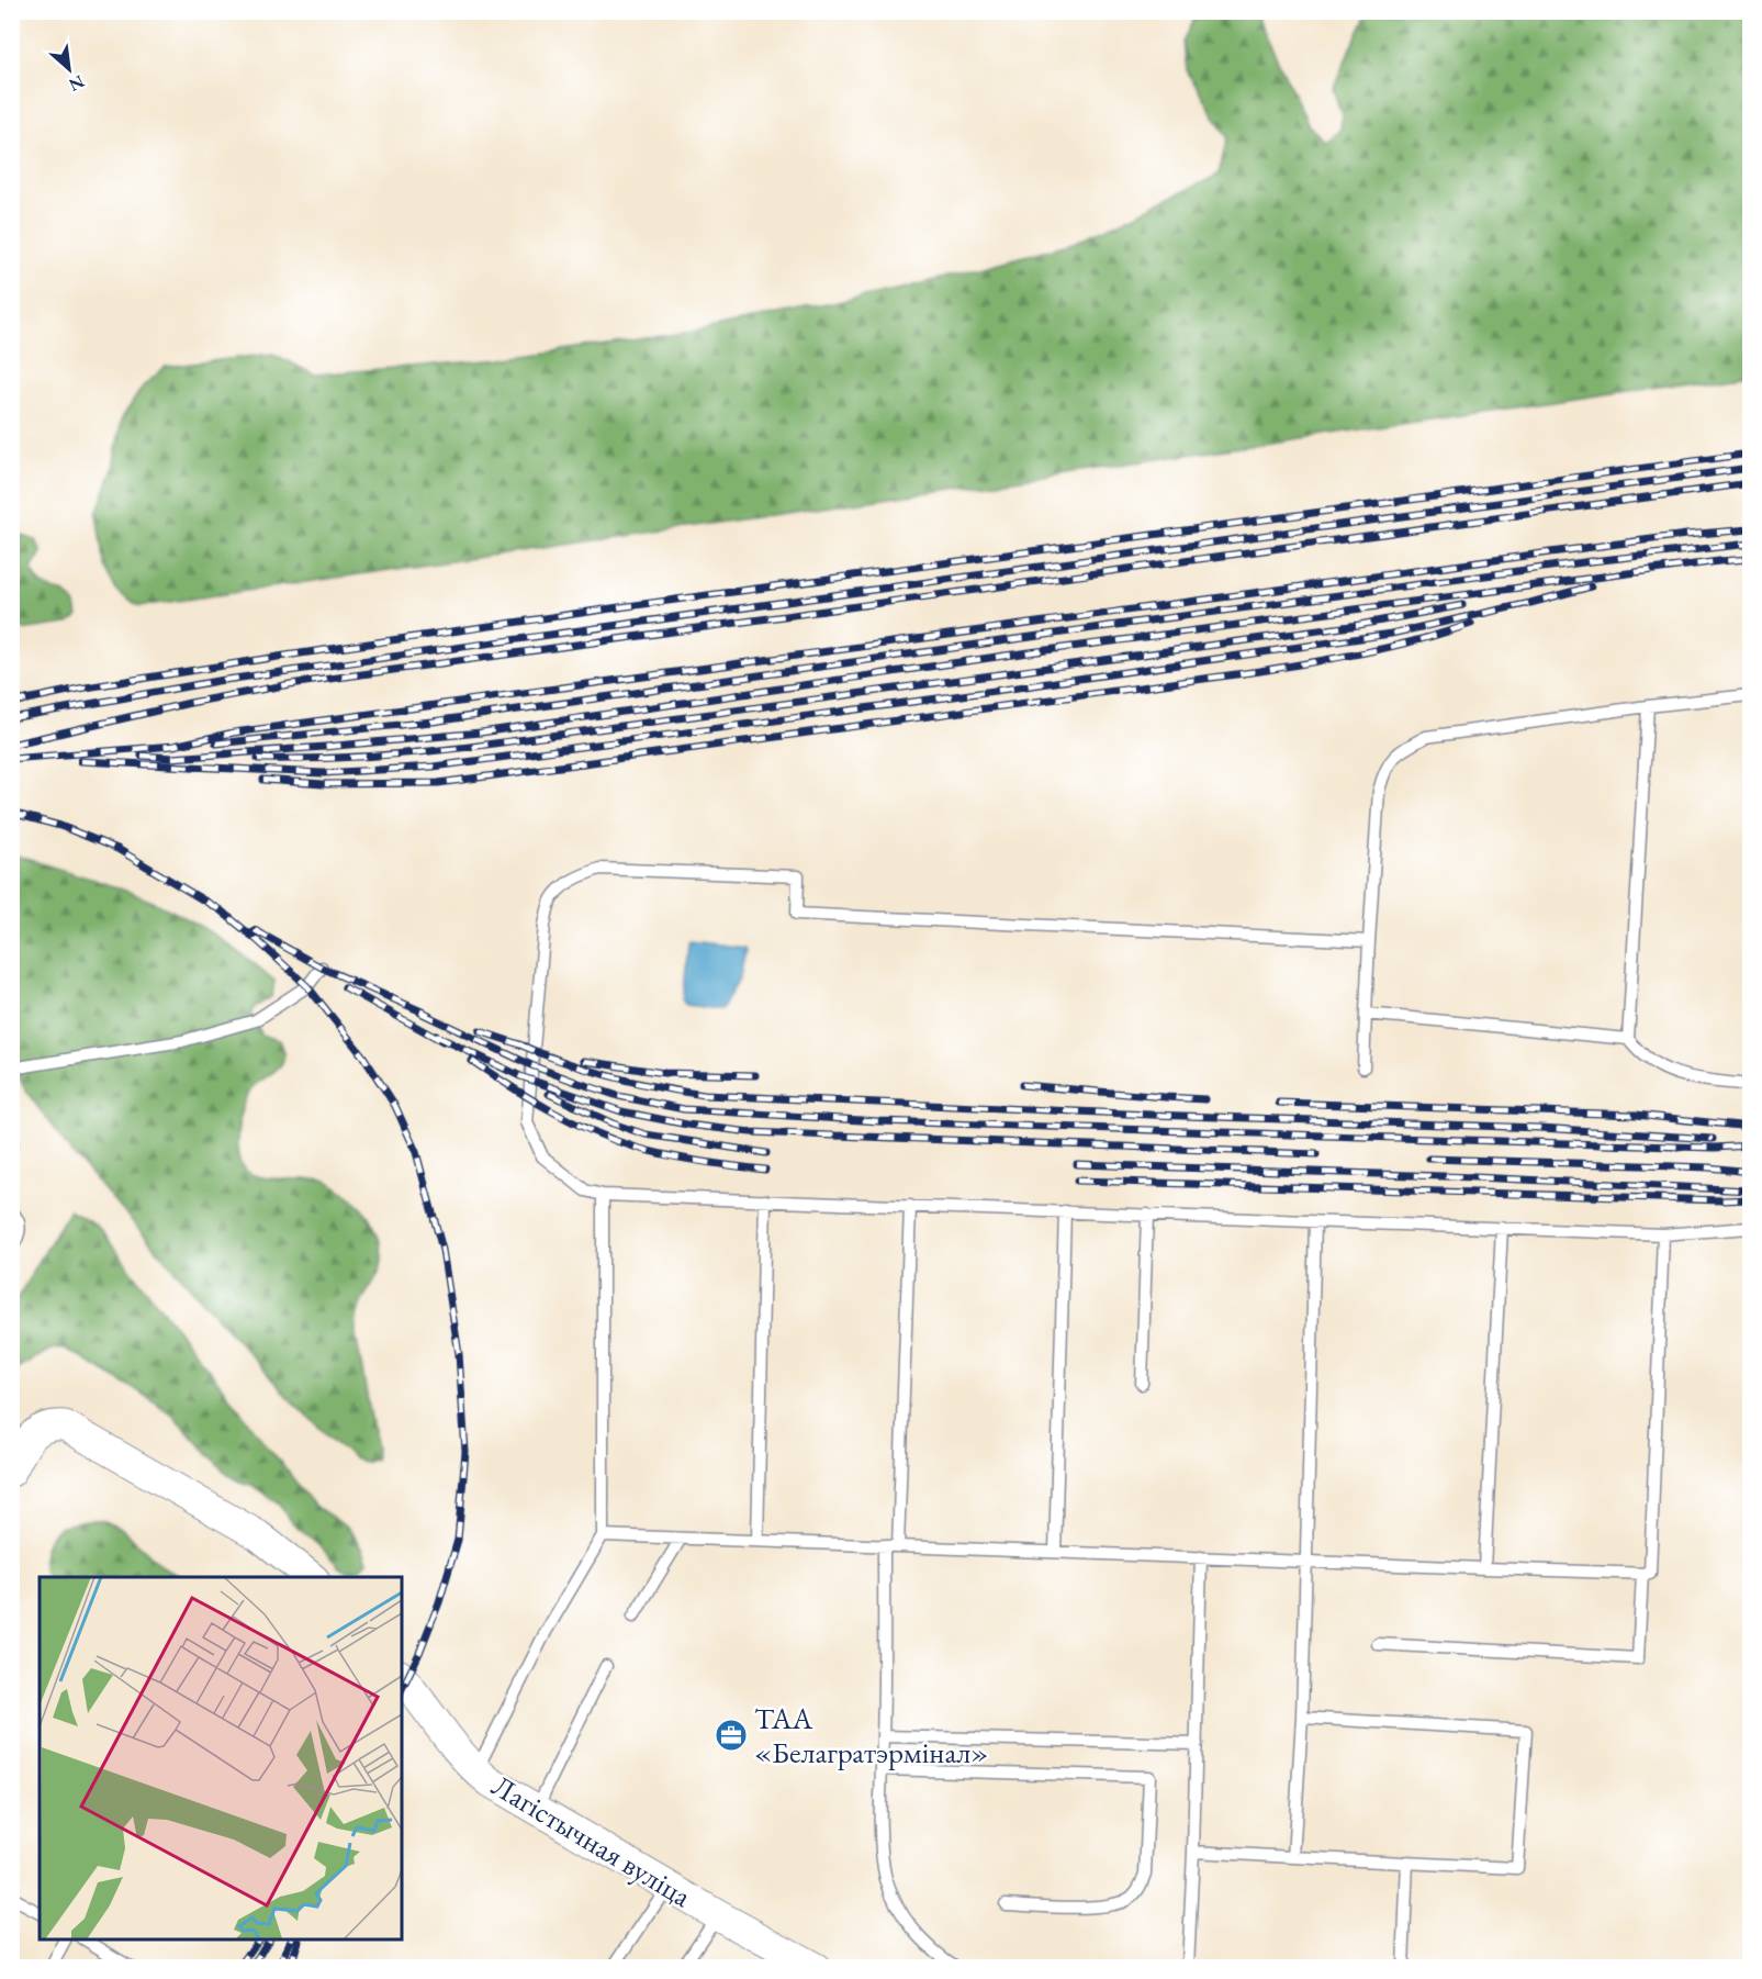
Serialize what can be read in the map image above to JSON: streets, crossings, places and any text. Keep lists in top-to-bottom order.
{
  "streets": {
    "street": ["Лагістычная вуліца"]
  },
  "places": {
    "office": ["ТАА «Белагратэрмінал»"]
  },
  "north": "bottom right"
}
